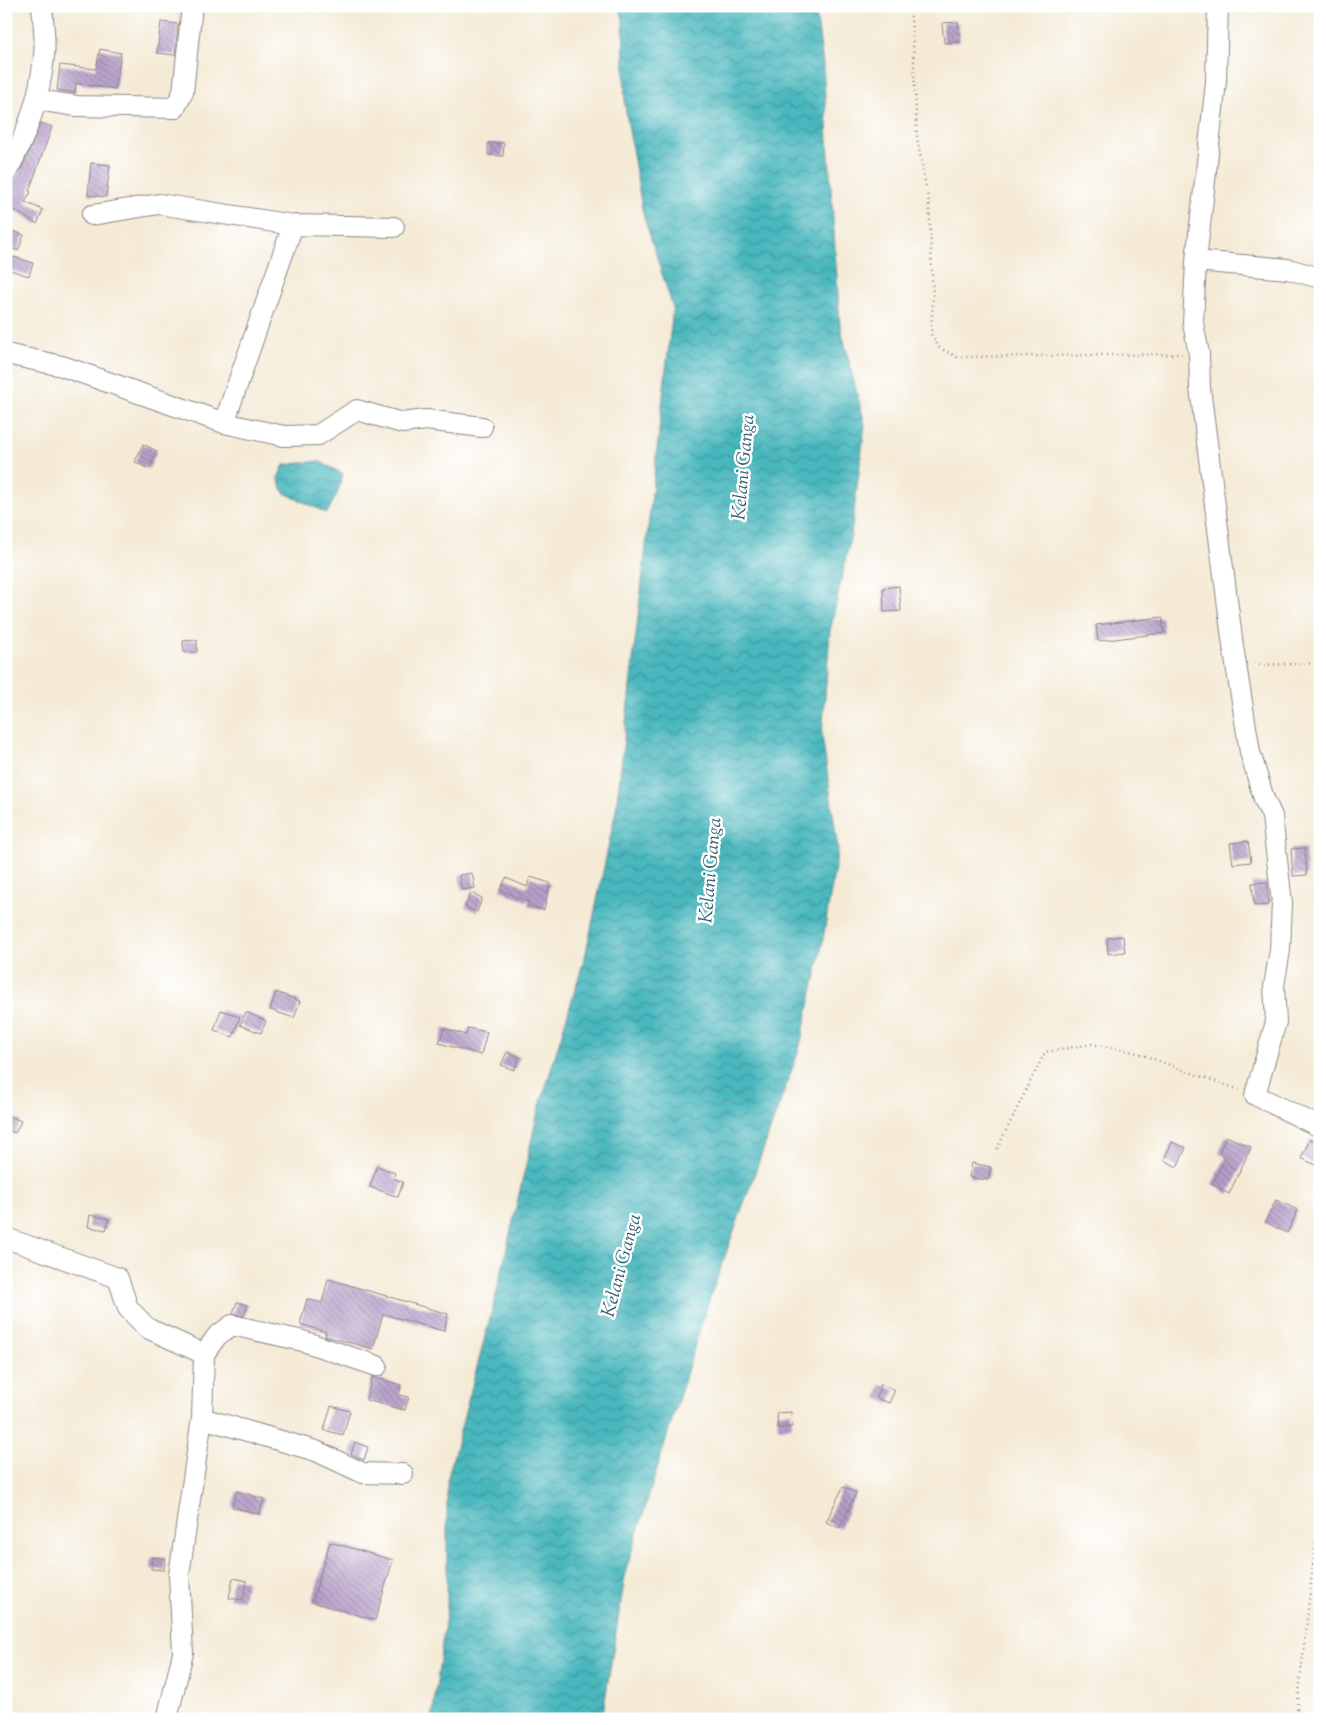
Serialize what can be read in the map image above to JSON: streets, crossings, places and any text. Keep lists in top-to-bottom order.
{
  "water": ["Kelani Ganga"]
}
